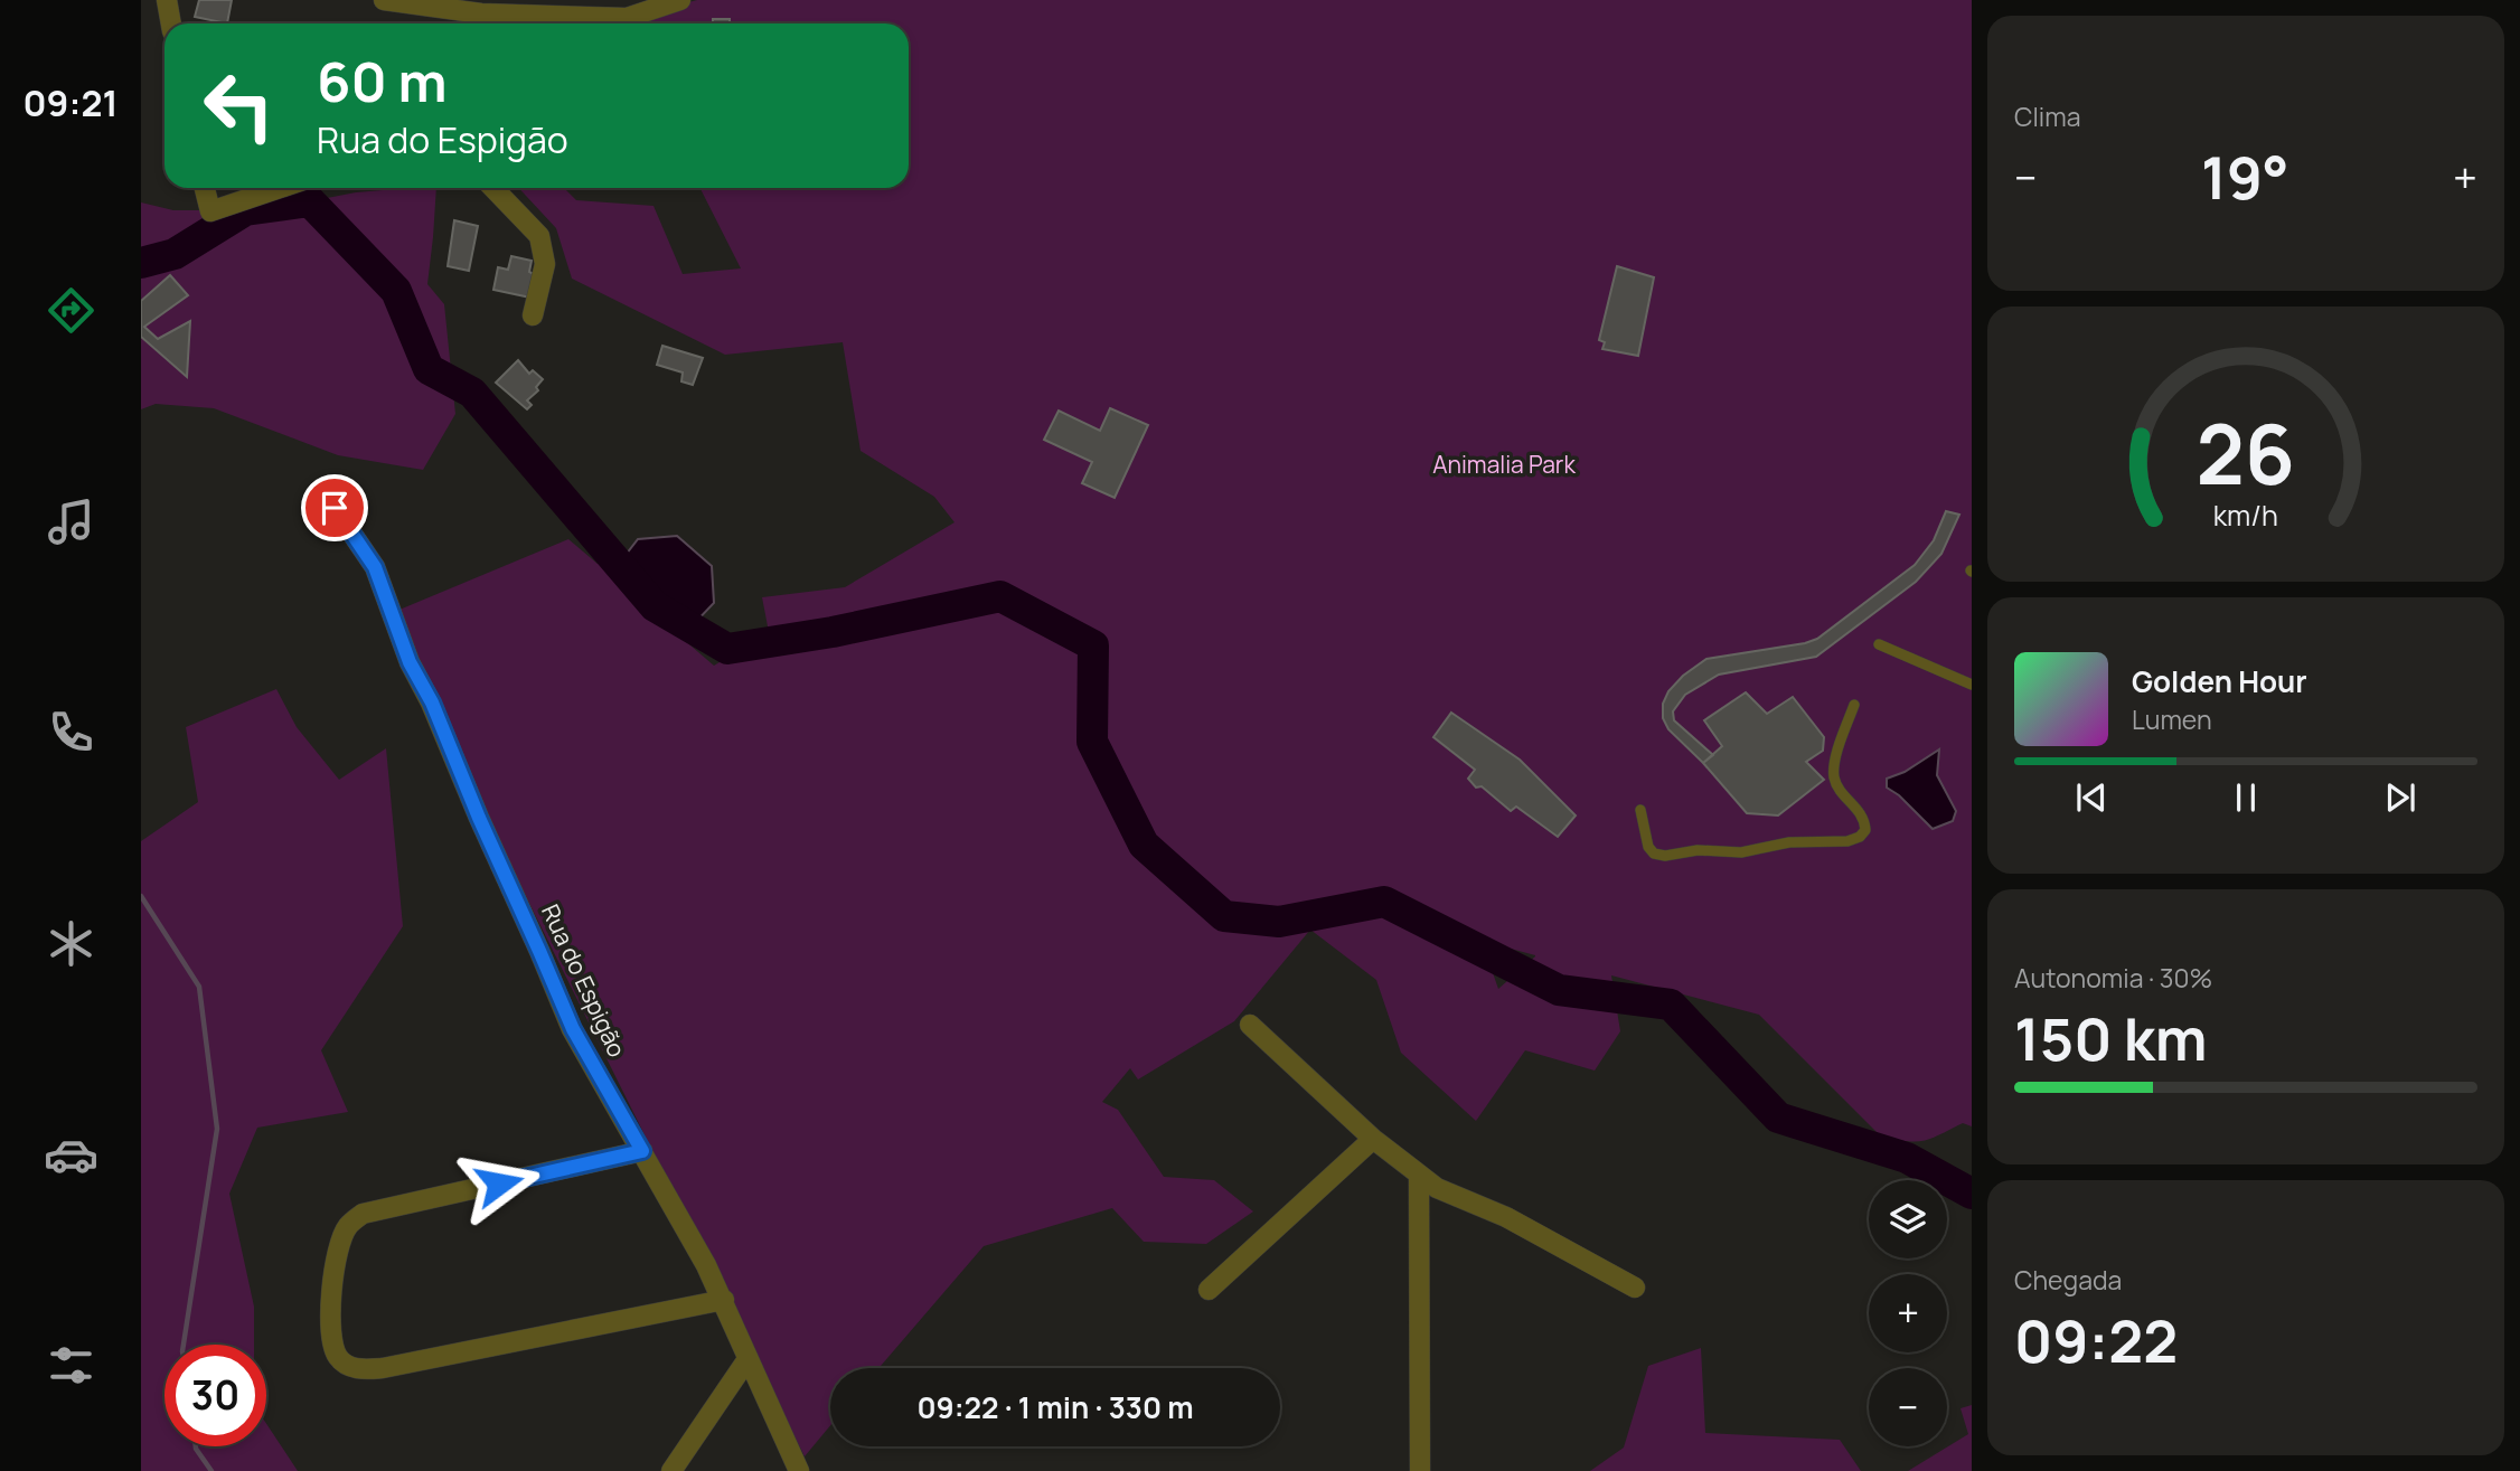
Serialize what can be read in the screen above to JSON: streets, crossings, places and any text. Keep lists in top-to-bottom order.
{
  "streets": {
    "street": ["Rua do Espigão"]
  },
  "parks": ["Animalia Park"],
  "page": {
    "tabs": "09:21",
    "tile": [
      "Clima",
      ["Autonomia · 30%", "150 km"],
      ["Chegada", "09:22"]
    ],
    "turn": ["60 m", "Rua do Espigão"],
    "heat": ["−", "19°", "+"],
    "song": ["Golden Hour", "Lumen"],
    "map_buttons": ["+", "−"],
    "limit": "30",
    "trip": "09:22 · 1 min · 330 m",
    "gauge": ["26", "km/h"]
  }
}
